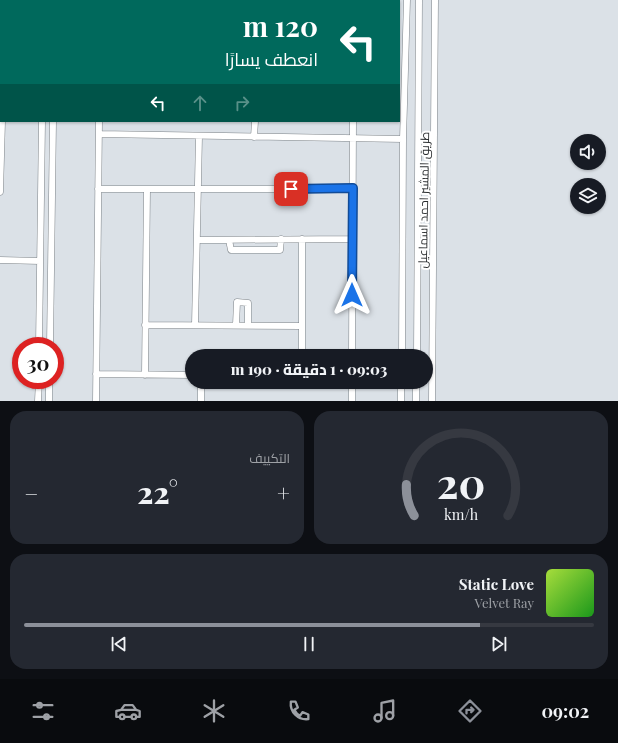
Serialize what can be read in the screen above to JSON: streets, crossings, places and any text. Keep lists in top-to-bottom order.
{
  "streets": {
    "street": ["طريق المشير احمد اسماعيل"]
  },
  "page": {
    "turn": ["120 m", "انعطف يسارًا"],
    "limit": "30",
    "trip": "09:03 · 1 دقيقة · 190 m",
    "tile": "التكييف",
    "heat": ["−", "22°", "+"],
    "song": ["Static Love", "Velvet Ray"],
    "tabs": "09:02",
    "gauge": ["20", "km/h"]
  }
}
